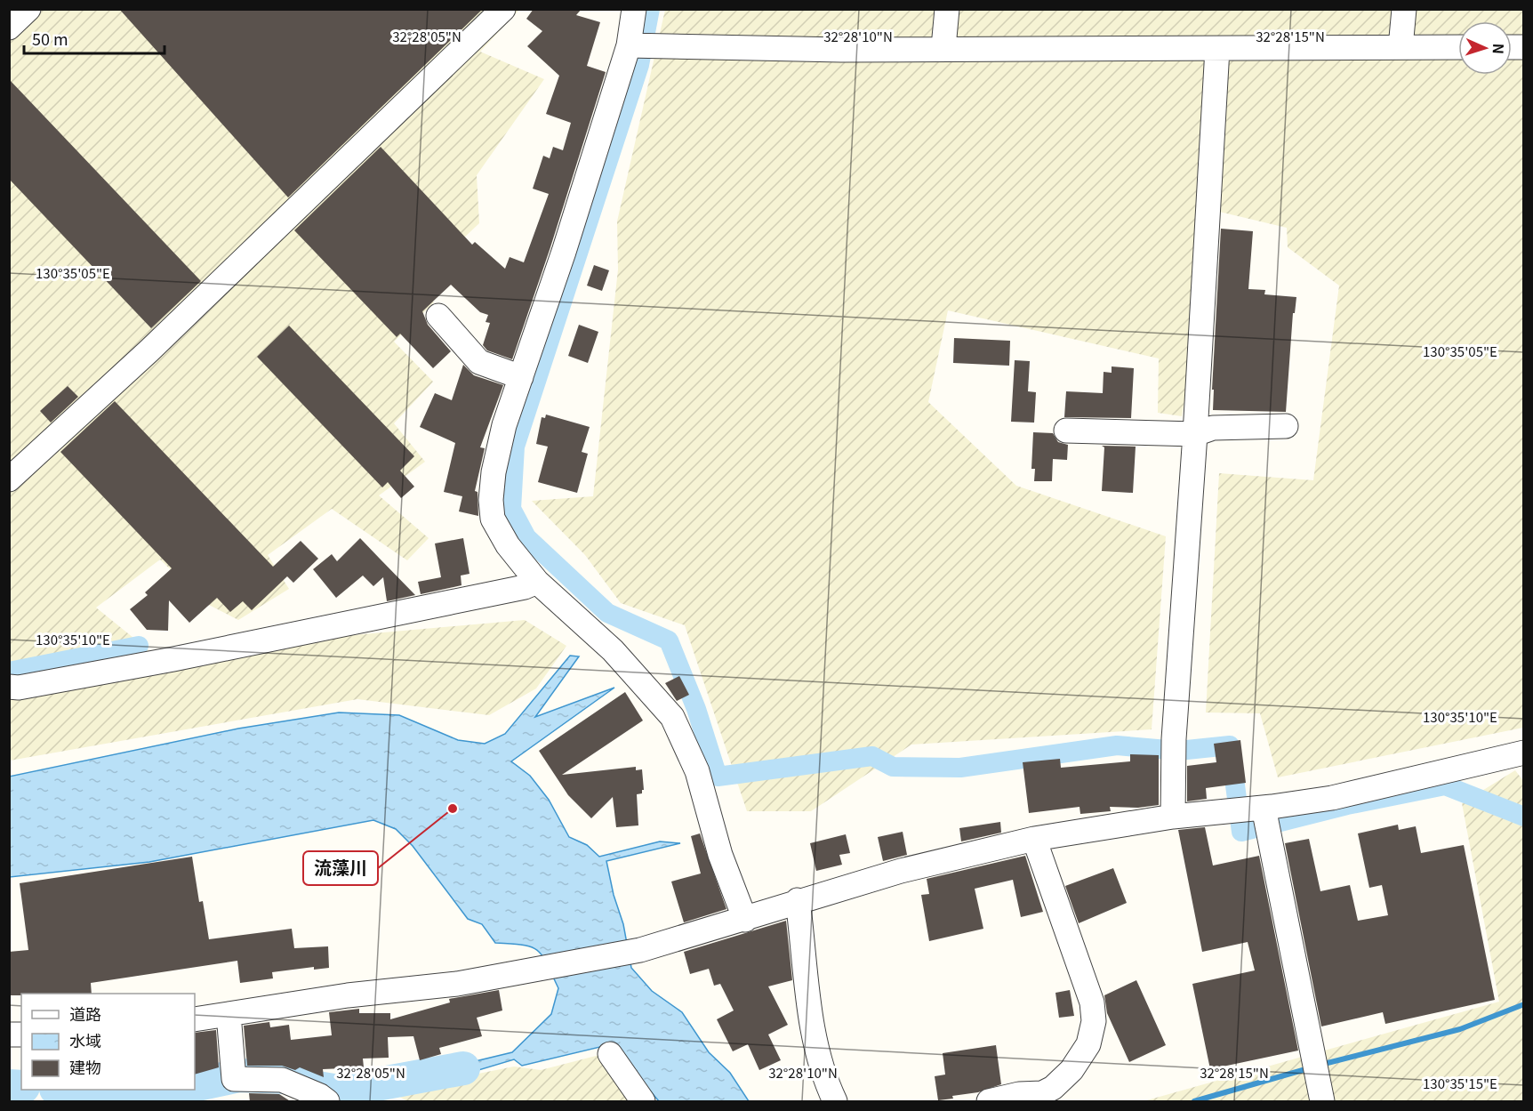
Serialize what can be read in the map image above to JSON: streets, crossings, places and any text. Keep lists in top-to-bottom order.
{
  "places": ["流藻川"],
  "legend": ["道路", "水域", "建物"],
  "scale_bar": "50 m",
  "north": "right",
  "coordinates": [
    "32°28'05\"N",
    "32°28'10\"N",
    "32°28'15\"N",
    "130°35'05\"E",
    "130°35'10\"E",
    "130°35'15\"E"
  ]
}
